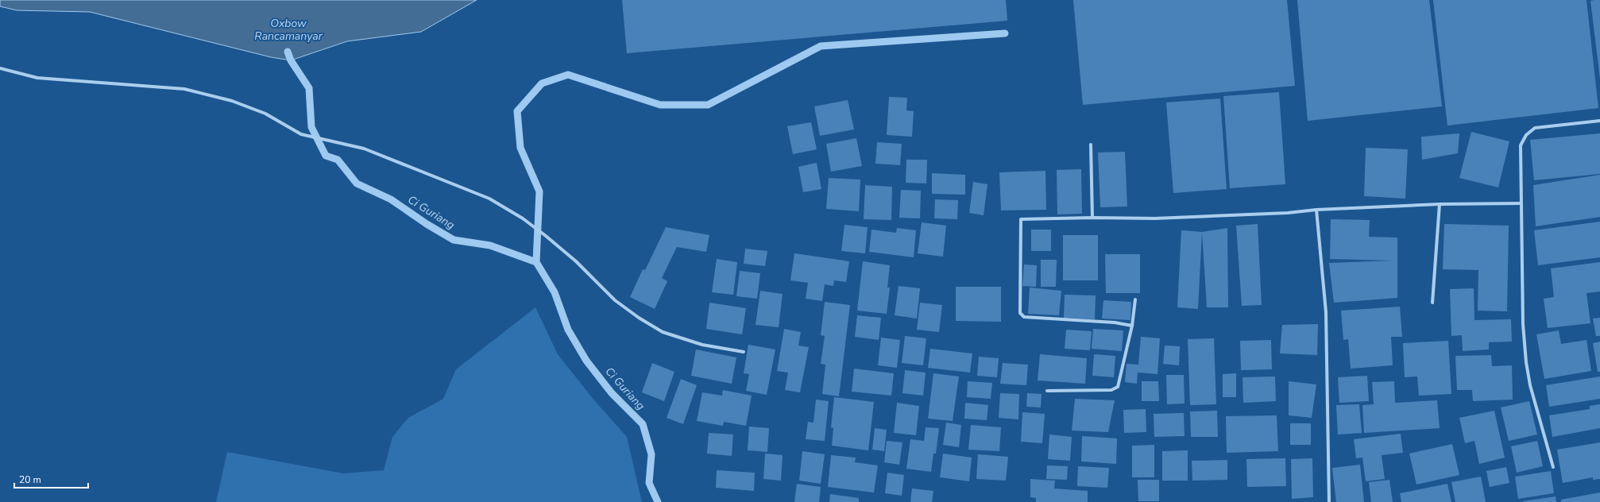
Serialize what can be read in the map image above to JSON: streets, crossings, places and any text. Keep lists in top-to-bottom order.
{
  "water": ["Oxbow Rancamanyar", "Ci Guriang"],
  "scale_bar": "20 m"
}
